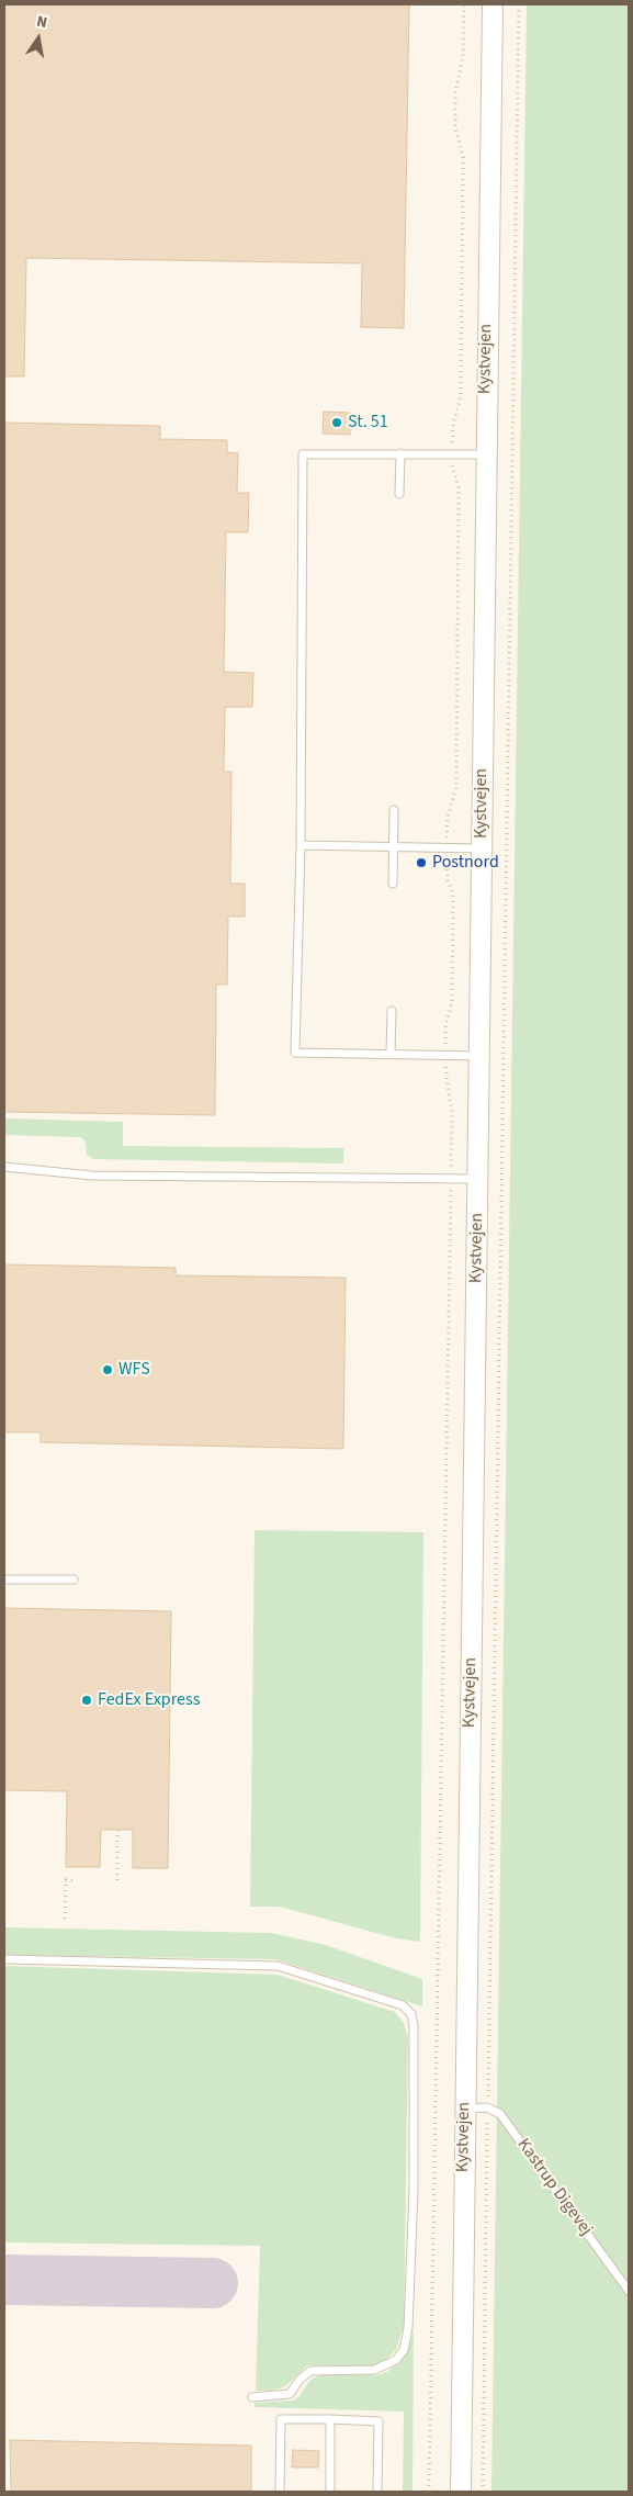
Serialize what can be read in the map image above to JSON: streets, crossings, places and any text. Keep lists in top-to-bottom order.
{
  "streets": {
    "street": ["Kystvejen"],
    "lane": ["Kastrup Digevej"]
  },
  "places": [
    "St. 51",
    "Postnord",
    "WFS",
    "FedEx Express"
  ],
  "north": "top"
}
